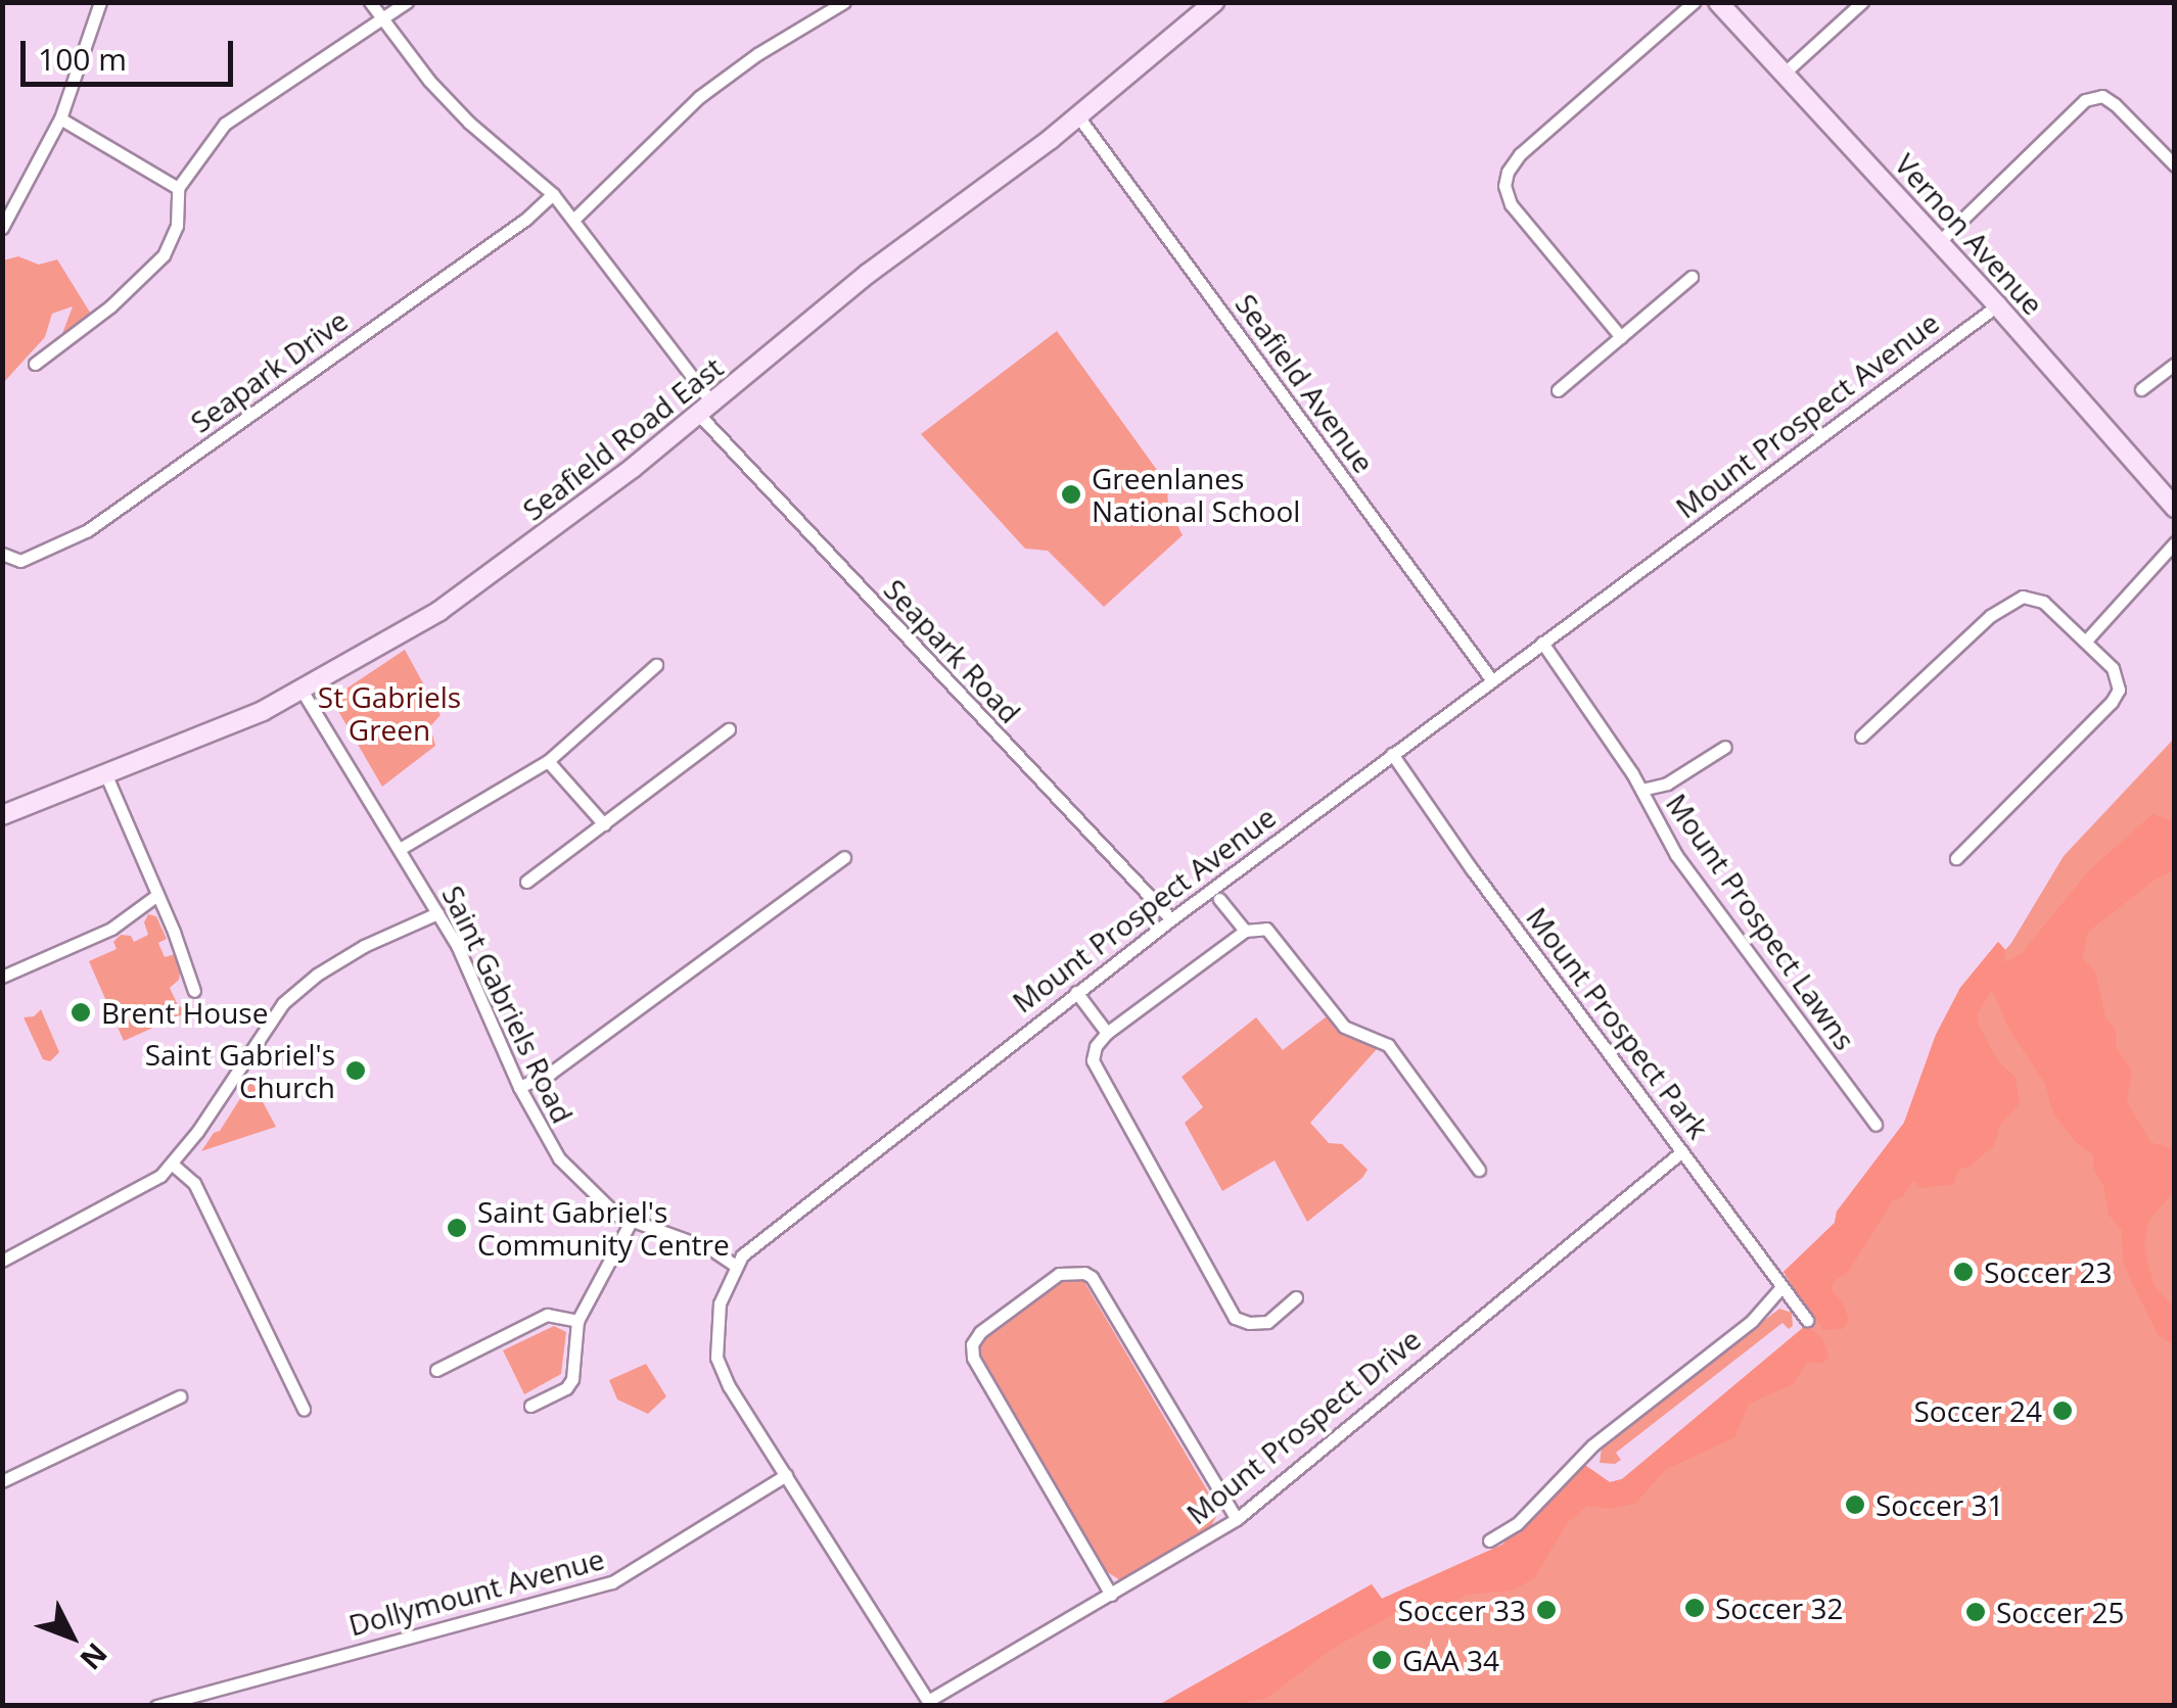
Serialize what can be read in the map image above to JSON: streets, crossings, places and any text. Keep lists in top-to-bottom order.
{
  "streets": {
    "street": [
      "Vernon Avenue",
      "Seapark Drive",
      "Seafield Avenue",
      "Mount Prospect Avenue",
      "Seafield Road East",
      "Seapark Road",
      "Mount Prospect Lawns",
      "Saint Gabriels Road",
      "Mount Prospect Park",
      "Mount Prospect Drive",
      "Dollymount Avenue"
    ]
  },
  "crossings": [
    ["Vernon Avenue", "Mount Prospect Avenue"],
    ["Seapark Drive", "Seapark Road"],
    ["Seafield Avenue", "Mount Prospect Avenue"],
    ["Seafield Avenue", "Seafield Road East"],
    ["Mount Prospect Avenue", "Seapark Road"],
    ["Mount Prospect Avenue", "Mount Prospect Lawns"],
    ["Mount Prospect Avenue", "Saint Gabriels Road"],
    ["Mount Prospect Avenue", "Mount Prospect Park"],
    ["Mount Prospect Avenue", "Mount Prospect Drive"],
    ["Mount Prospect Avenue", "Dollymount Avenue"],
    ["Seafield Road East", "Seapark Road"],
    ["Seafield Road East", "Saint Gabriels Road"],
    ["Mount Prospect Park", "Mount Prospect Drive"]
  ],
  "parks": ["St Gabriels Green"],
  "places": [
    "Greenlanes National School",
    "Brent House",
    "Saint Gabriel's Church",
    "Saint Gabriel's Community Centre",
    "Soccer 23",
    "Soccer 24",
    "Soccer 31",
    "Soccer 32",
    "Soccer 33",
    "Soccer 25",
    "GAA 34"
  ],
  "scale_bar": "100 m",
  "north": "bottom right"
}
